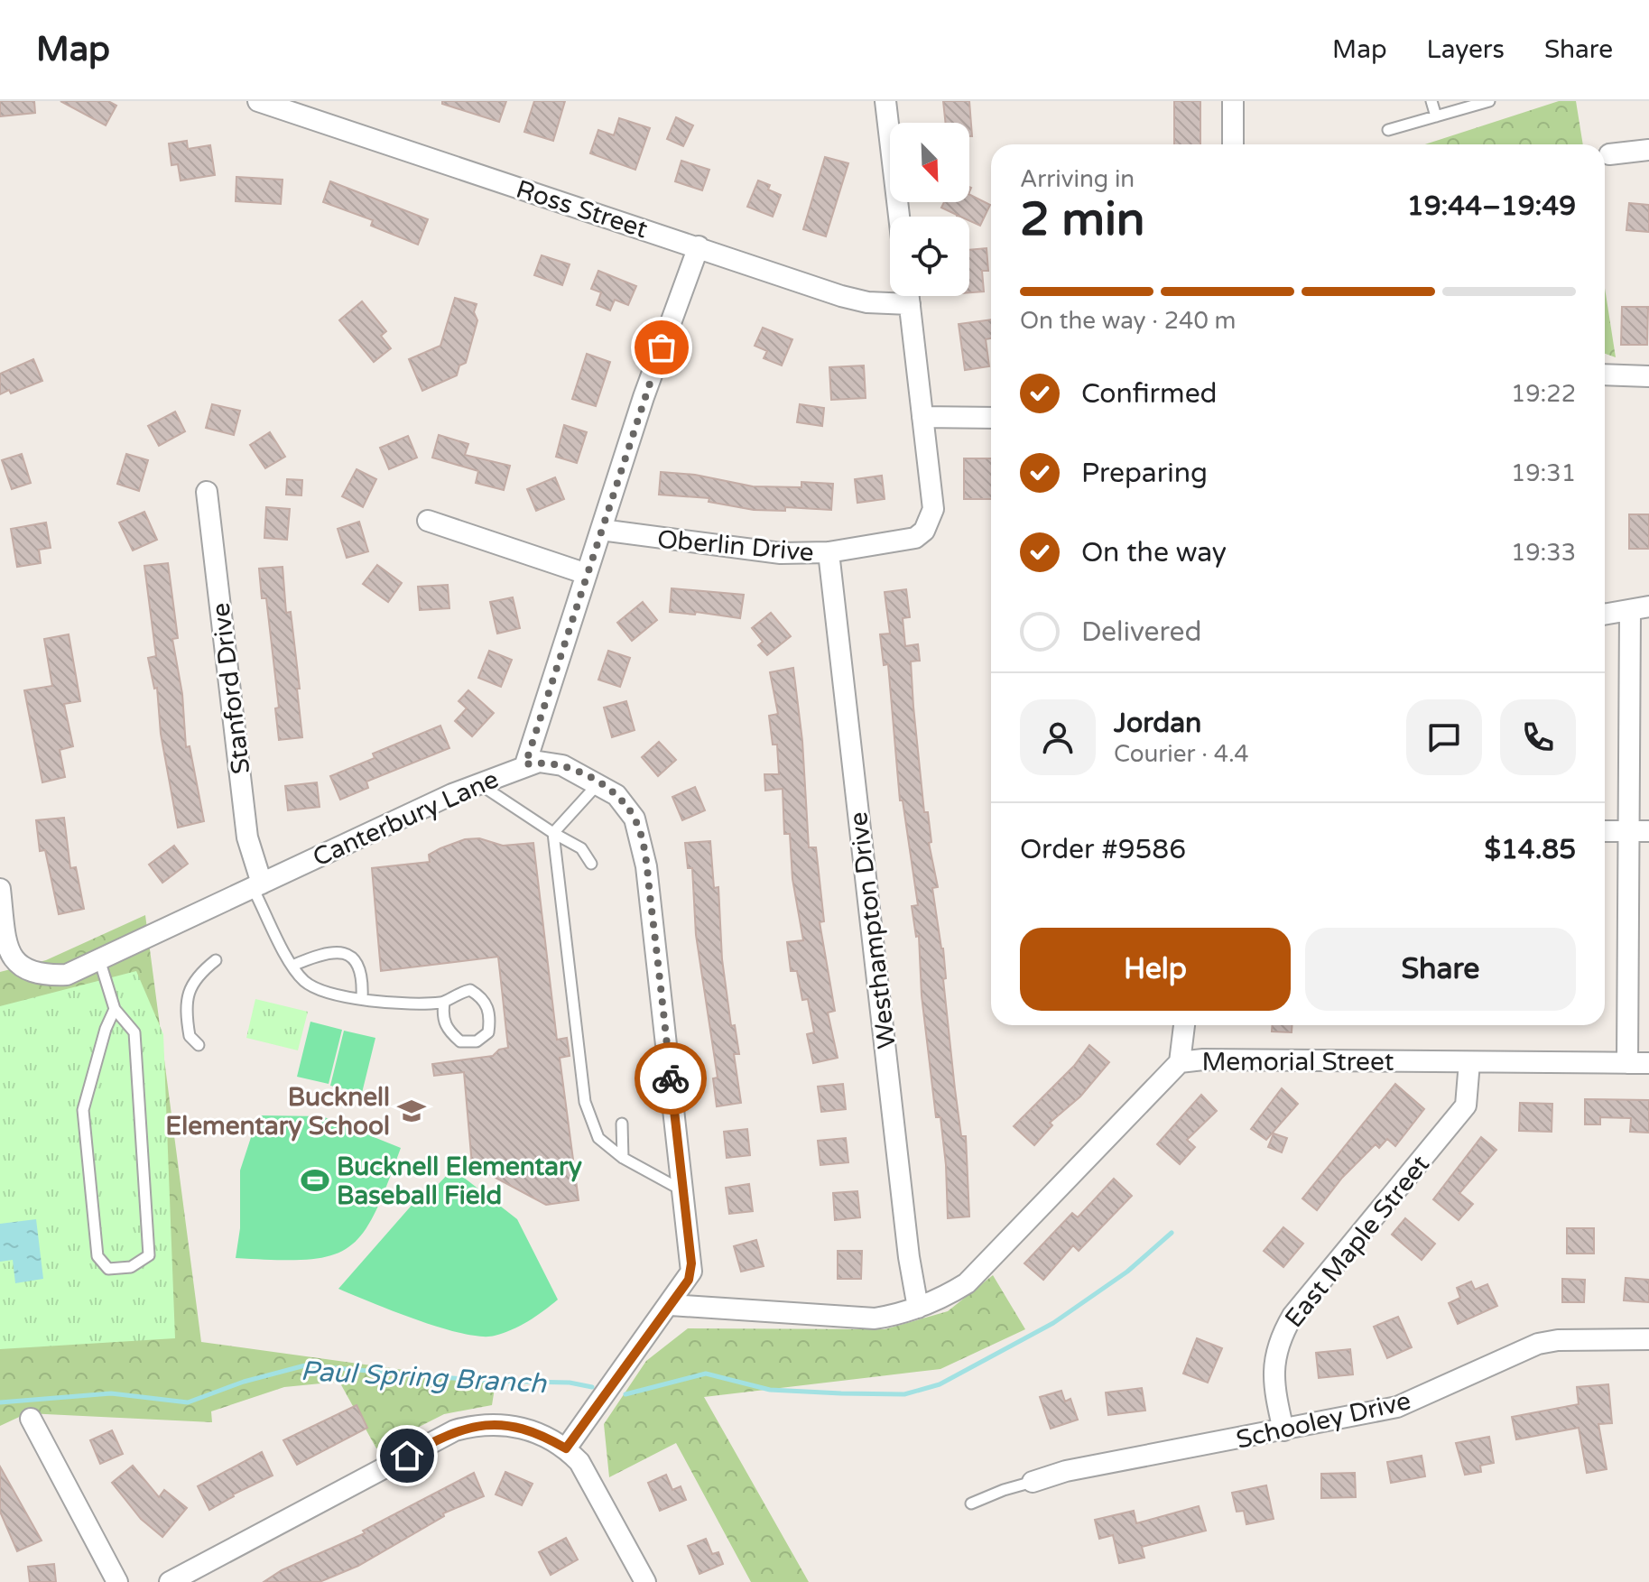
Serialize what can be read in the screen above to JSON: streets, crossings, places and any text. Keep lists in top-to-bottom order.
{
  "streets": {
    "street": [
      "Ross Street",
      "Oberlin Drive",
      "Stanford Drive",
      "Canterbury Lane",
      "Westhampton Drive",
      "Memorial Street",
      "East Maple Street",
      "Schooley Drive"
    ]
  },
  "crossings": [
    ["Ross Street", "Oberlin Drive"],
    ["Ross Street", "Canterbury Lane"],
    ["Oberlin Drive", "Canterbury Lane"],
    ["Oberlin Drive", "Westhampton Drive"],
    ["Stanford Drive", "Canterbury Lane"],
    ["Westhampton Drive", "Memorial Street"],
    ["Memorial Street", "East Maple Street"],
    ["East Maple Street", "Schooley Drive"]
  ],
  "water": ["Paul Spring Branch"],
  "places": {
    "school or university": ["Bucknell Elementary School"],
    "sports": ["Bucknell Elementary Baseball Field"]
  },
  "north": "bottom right",
  "page": {
    "header": "Map",
    "nav": ["Map", "Layers", "Share"],
    "heading": ["2 min", "Arriving in", "19:44–19:49"],
    "panel": [
      "Jordan",
      "Courier · 4.4",
      "Order #9586",
      "$14.85"
    ],
    "bar": "On the way · 240 m",
    "list": [
      ["Confirmed", "19:22"],
      ["Preparing", "19:31"],
      ["On the way", "19:33"],
      "Delivered"
    ],
    "buttons": ["Help", "Share"]
  }
}
